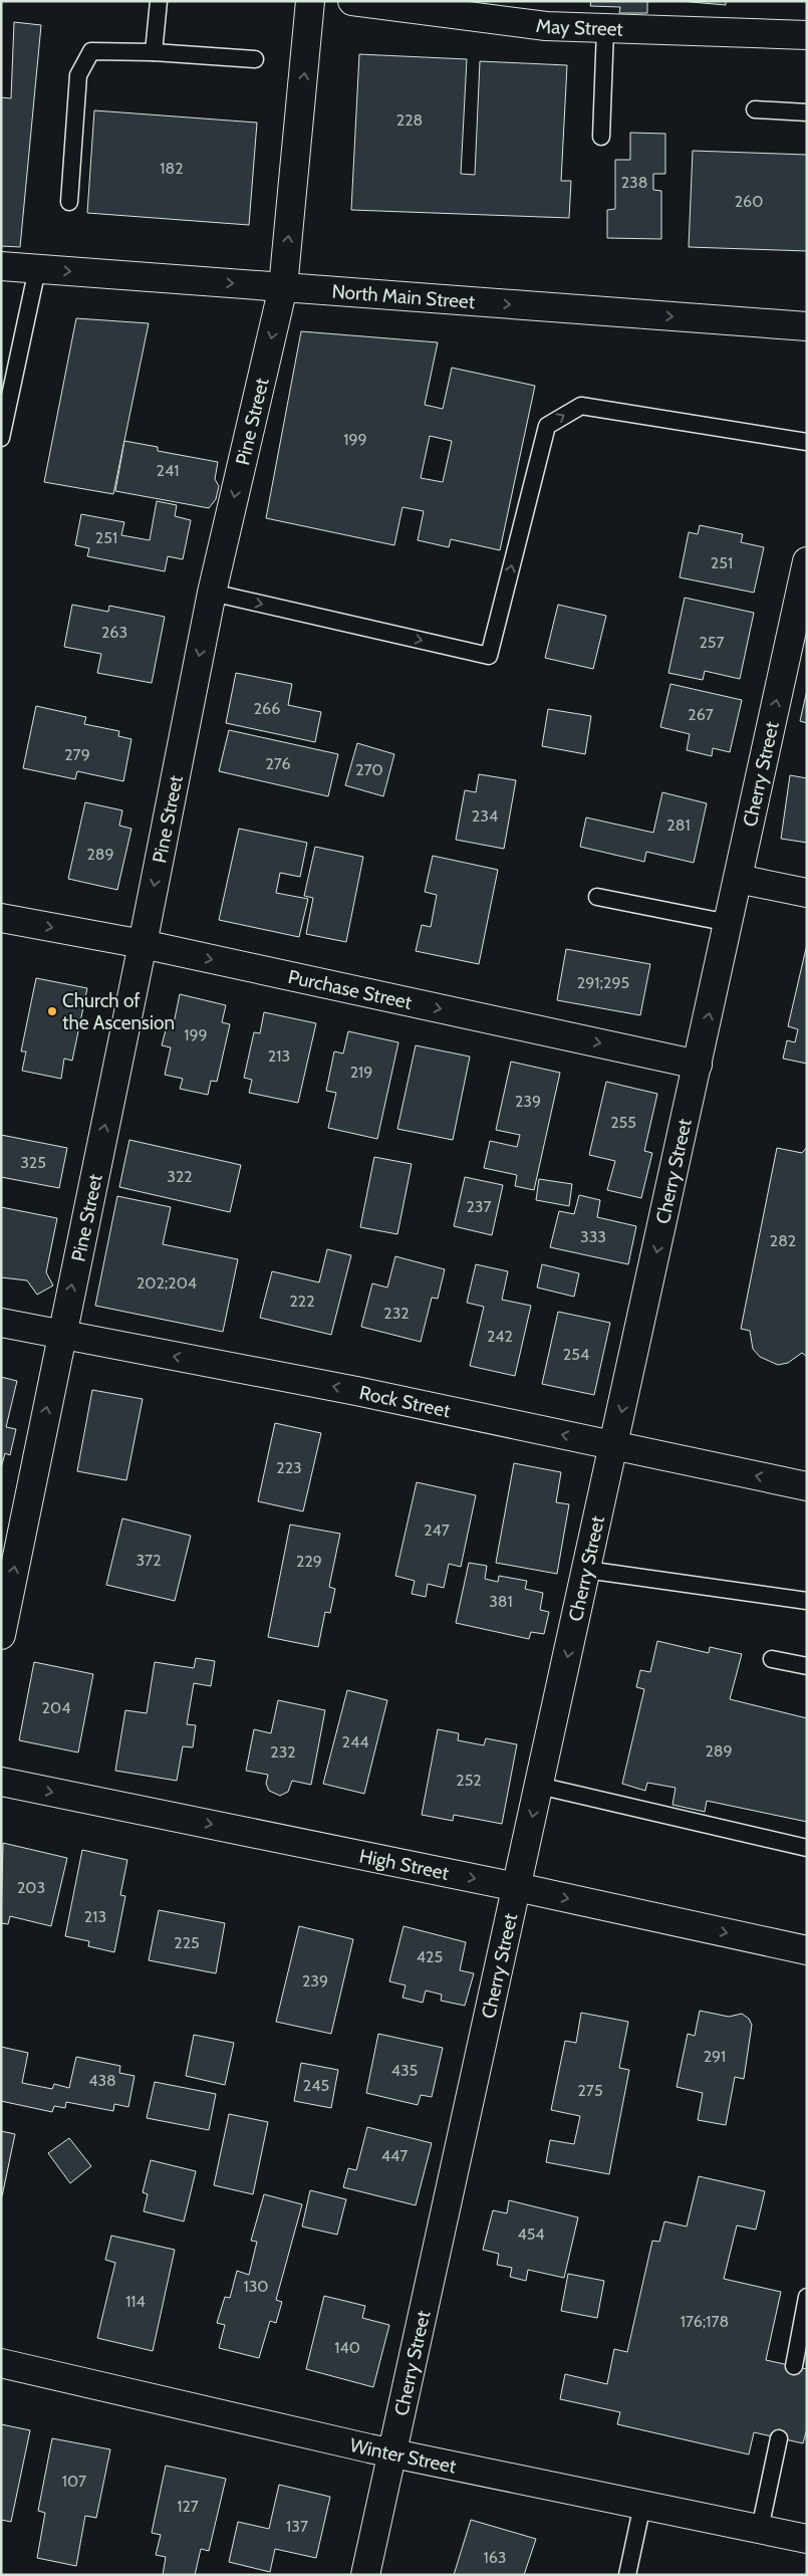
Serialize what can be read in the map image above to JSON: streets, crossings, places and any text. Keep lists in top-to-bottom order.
{
  "streets": {
    "street": [
      "May Street",
      "North Main Street",
      "Pine Street",
      "Cherry Street",
      "Purchase Street",
      "Rock Street",
      "High Street",
      "Winter Street"
    ]
  },
  "crossings": [
    ["North Main Street", "Pine Street"],
    ["Pine Street", "Purchase Street"],
    ["Pine Street", "Rock Street"],
    ["Cherry Street", "Purchase Street"],
    ["Cherry Street", "Rock Street"],
    ["Cherry Street", "High Street"],
    ["Cherry Street", "Winter Street"]
  ],
  "one_way": [
    "North Main Street",
    "Purchase Street",
    "Rock Street",
    "High Street"
  ],
  "places": ["Church of the Ascension"],
  "house_numbers": [
    "228",
    "182",
    "238",
    "260",
    "199",
    "241",
    "251",
    "251",
    "263",
    "257",
    "266",
    "267",
    "279",
    "276",
    "270",
    "234",
    "281",
    "289",
    "291;295",
    "199",
    "213",
    "219",
    "239",
    "255",
    "325",
    "322",
    "237",
    "333",
    "282",
    "202;204",
    "222",
    "232",
    "242",
    "254",
    "223",
    "247",
    "372",
    "229",
    "381",
    "204",
    "244",
    "289",
    "232",
    "252",
    "203",
    "213",
    "225",
    "425",
    "239",
    "291",
    "435",
    "438",
    "245",
    "275",
    "447",
    "454",
    "130",
    "114",
    "176;178",
    "140",
    "107",
    "127",
    "137",
    "163"
  ]
}
